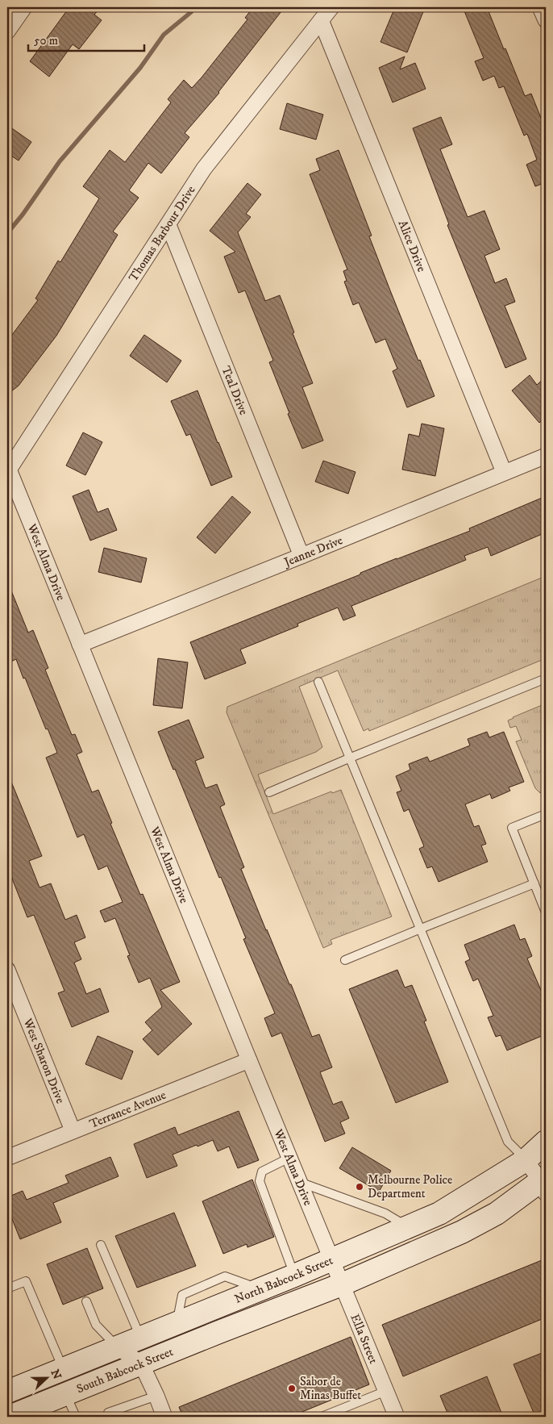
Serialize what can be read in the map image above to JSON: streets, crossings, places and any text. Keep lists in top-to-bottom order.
{
  "streets": {
    "main road": ["North Babcock Street", "South Babcock Street"],
    "street": [
      "Thomas Barbour Drive",
      "Alice Drive",
      "Teal Drive",
      "Jeanne Drive",
      "West Alma Drive",
      "West Sharon Drive",
      "Terrance Avenue",
      "Ella Street"
    ]
  },
  "crossings": [
    ["Thomas Barbour Drive", "Alice Drive"],
    ["Thomas Barbour Drive", "Teal Drive"],
    ["Thomas Barbour Drive", "West Alma Drive"],
    ["Alice Drive", "Jeanne Drive"],
    ["Teal Drive", "Jeanne Drive"],
    ["Jeanne Drive", "West Alma Drive"],
    ["West Alma Drive", "Terrance Avenue"],
    ["West Alma Drive", "North Babcock Street"],
    ["West Alma Drive", "Ella Street"],
    ["West Sharon Drive", "Terrance Avenue"],
    ["North Babcock Street", "Ella Street"],
    ["North Babcock Street", "South Babcock Street"]
  ],
  "places": ["Melbourne Police Department", "Sabor de Minas Buffet"],
  "scale_bar": "50 m",
  "north": "right"
}
